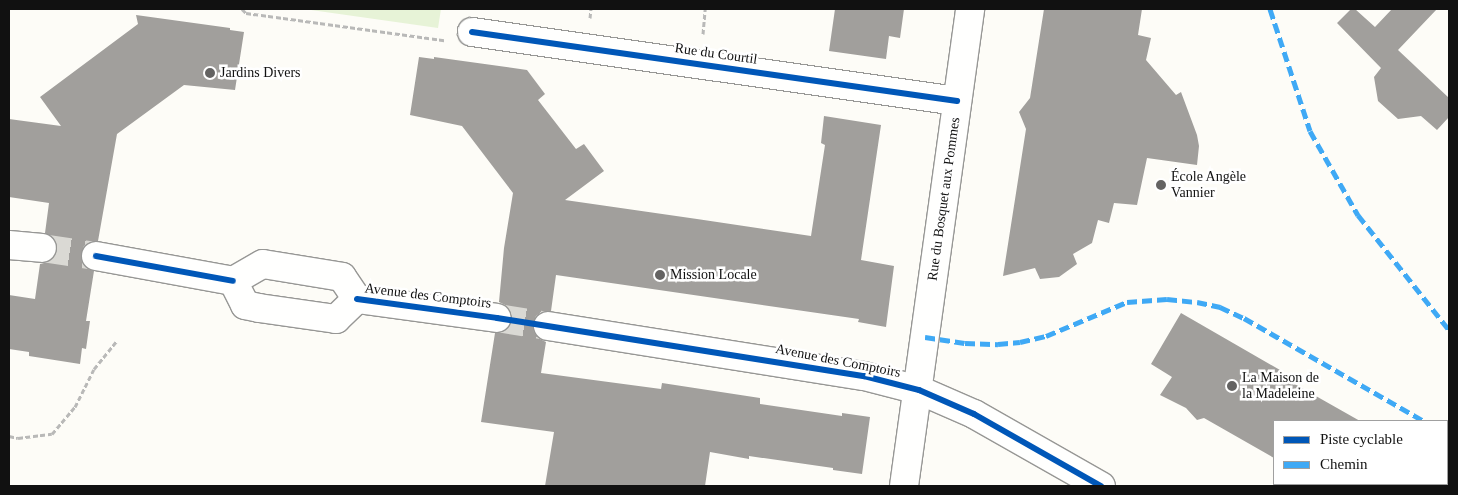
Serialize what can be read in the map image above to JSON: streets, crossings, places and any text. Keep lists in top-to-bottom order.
{
  "streets": {
    "street": ["Rue du Courtil", "Rue du Bosquet aux Pommes", "Avenue des Comptoirs"]
  },
  "crossings": [
    ["Rue du Courtil", "Rue du Bosquet aux Pommes"],
    ["Rue du Bosquet aux Pommes", "Avenue des Comptoirs"]
  ],
  "places": [
    "Jardins Divers",
    "École Angèle Vannier",
    "Mission Locale",
    "La Maison de la Madeleine"
  ],
  "legend": ["Piste cyclable", "Chemin"]
}
